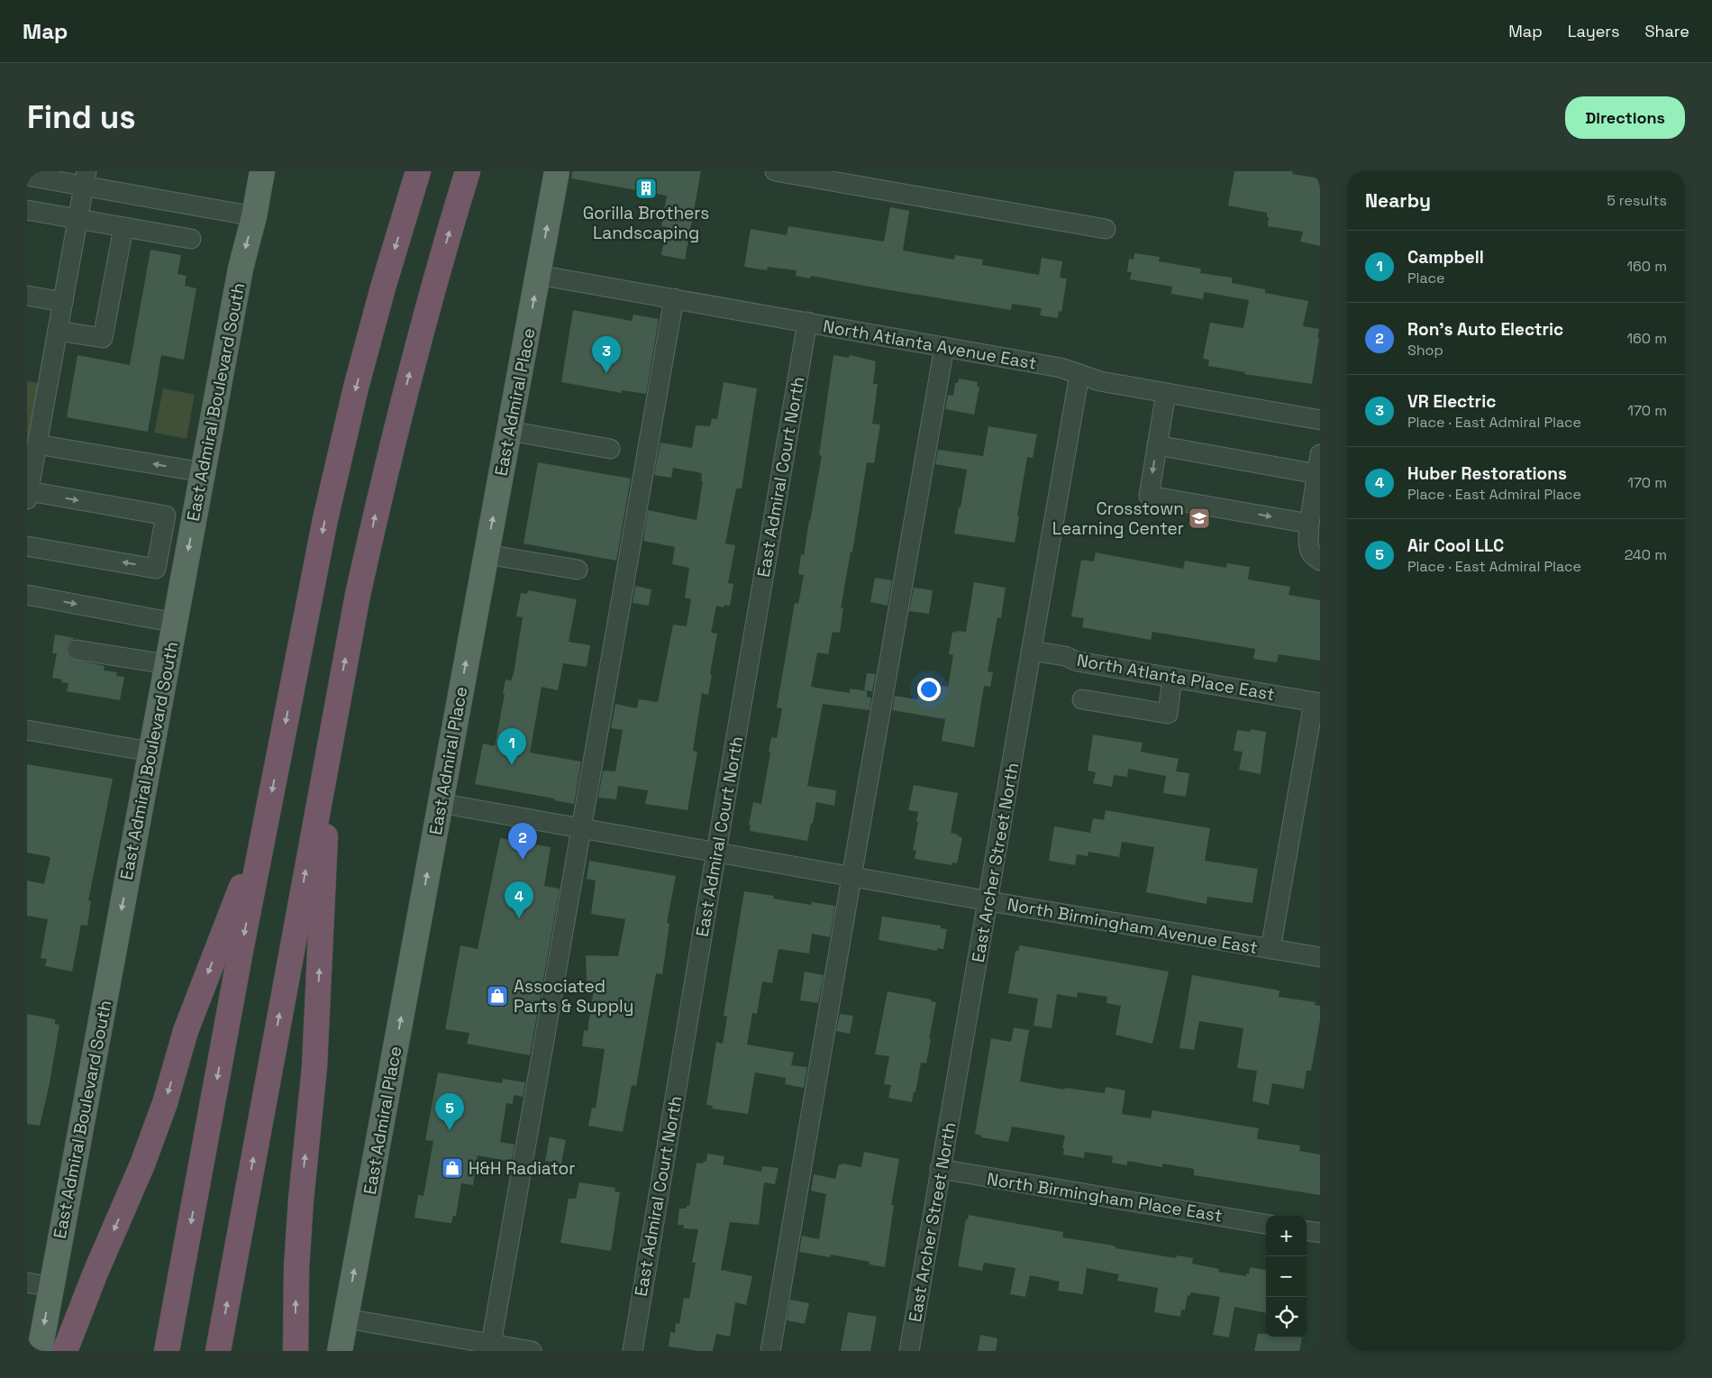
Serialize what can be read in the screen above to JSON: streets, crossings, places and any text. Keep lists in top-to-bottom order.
{
  "streets": {
    "main road": ["East Admiral Boulevard South", "East Admiral Place"],
    "street": [
      "North Atlanta Avenue East",
      "East Admiral Court North",
      "North Atlanta Place East",
      "East Archer Street North",
      "North Birmingham Avenue East",
      "North Birmingham Place East"
    ]
  },
  "crossings": [
    ["North Atlanta Avenue East", "East Admiral Place"],
    ["North Atlanta Avenue East", "East Admiral Court North"],
    ["North Atlanta Avenue East", "East Archer Street North"],
    ["East Admiral Place", "North Birmingham Avenue East"],
    ["East Admiral Court North", "North Birmingham Avenue East"],
    ["North Atlanta Place East", "East Archer Street North"],
    ["East Archer Street North", "North Birmingham Avenue East"],
    ["East Archer Street North", "North Birmingham Place East"]
  ],
  "one_way": ["East Admiral Boulevard South", "East Admiral Place"],
  "places": {
    "building": ["Gorilla Brothers Landscaping"],
    "school or university": ["Crosstown Learning Center"],
    "shop": ["Associated Parts & Supply", "H&H Radiator"]
  },
  "page": {
    "header": "Map",
    "nav": ["Map", "Layers", "Share"],
    "buttons": "Directions",
    "title": "Find us",
    "heading": ["Nearby", "5 results"],
    "list": [
      {
        "mark": "1",
        "name": "Campbell",
        "note": "Place",
        "value": "160 m"
      },
      {
        "mark": "2",
        "name": "Ron's Auto Electric",
        "note": "Shop",
        "value": "160 m"
      },
      {
        "mark": "3",
        "name": "VR Electric",
        "note": "Place · East Admiral Place",
        "value": "170 m"
      },
      {
        "mark": "4",
        "name": "Huber Restorations",
        "note": "Place · East Admiral Place",
        "value": "170 m"
      },
      {
        "mark": "5",
        "name": "Air Cool LLC",
        "note": "Place · East Admiral Place",
        "value": "240 m"
      }
    ],
    "pins": [
      "3",
      "1",
      "2",
      "4",
      "5"
    ],
    "map_buttons": ["+", "−"]
  }
}
